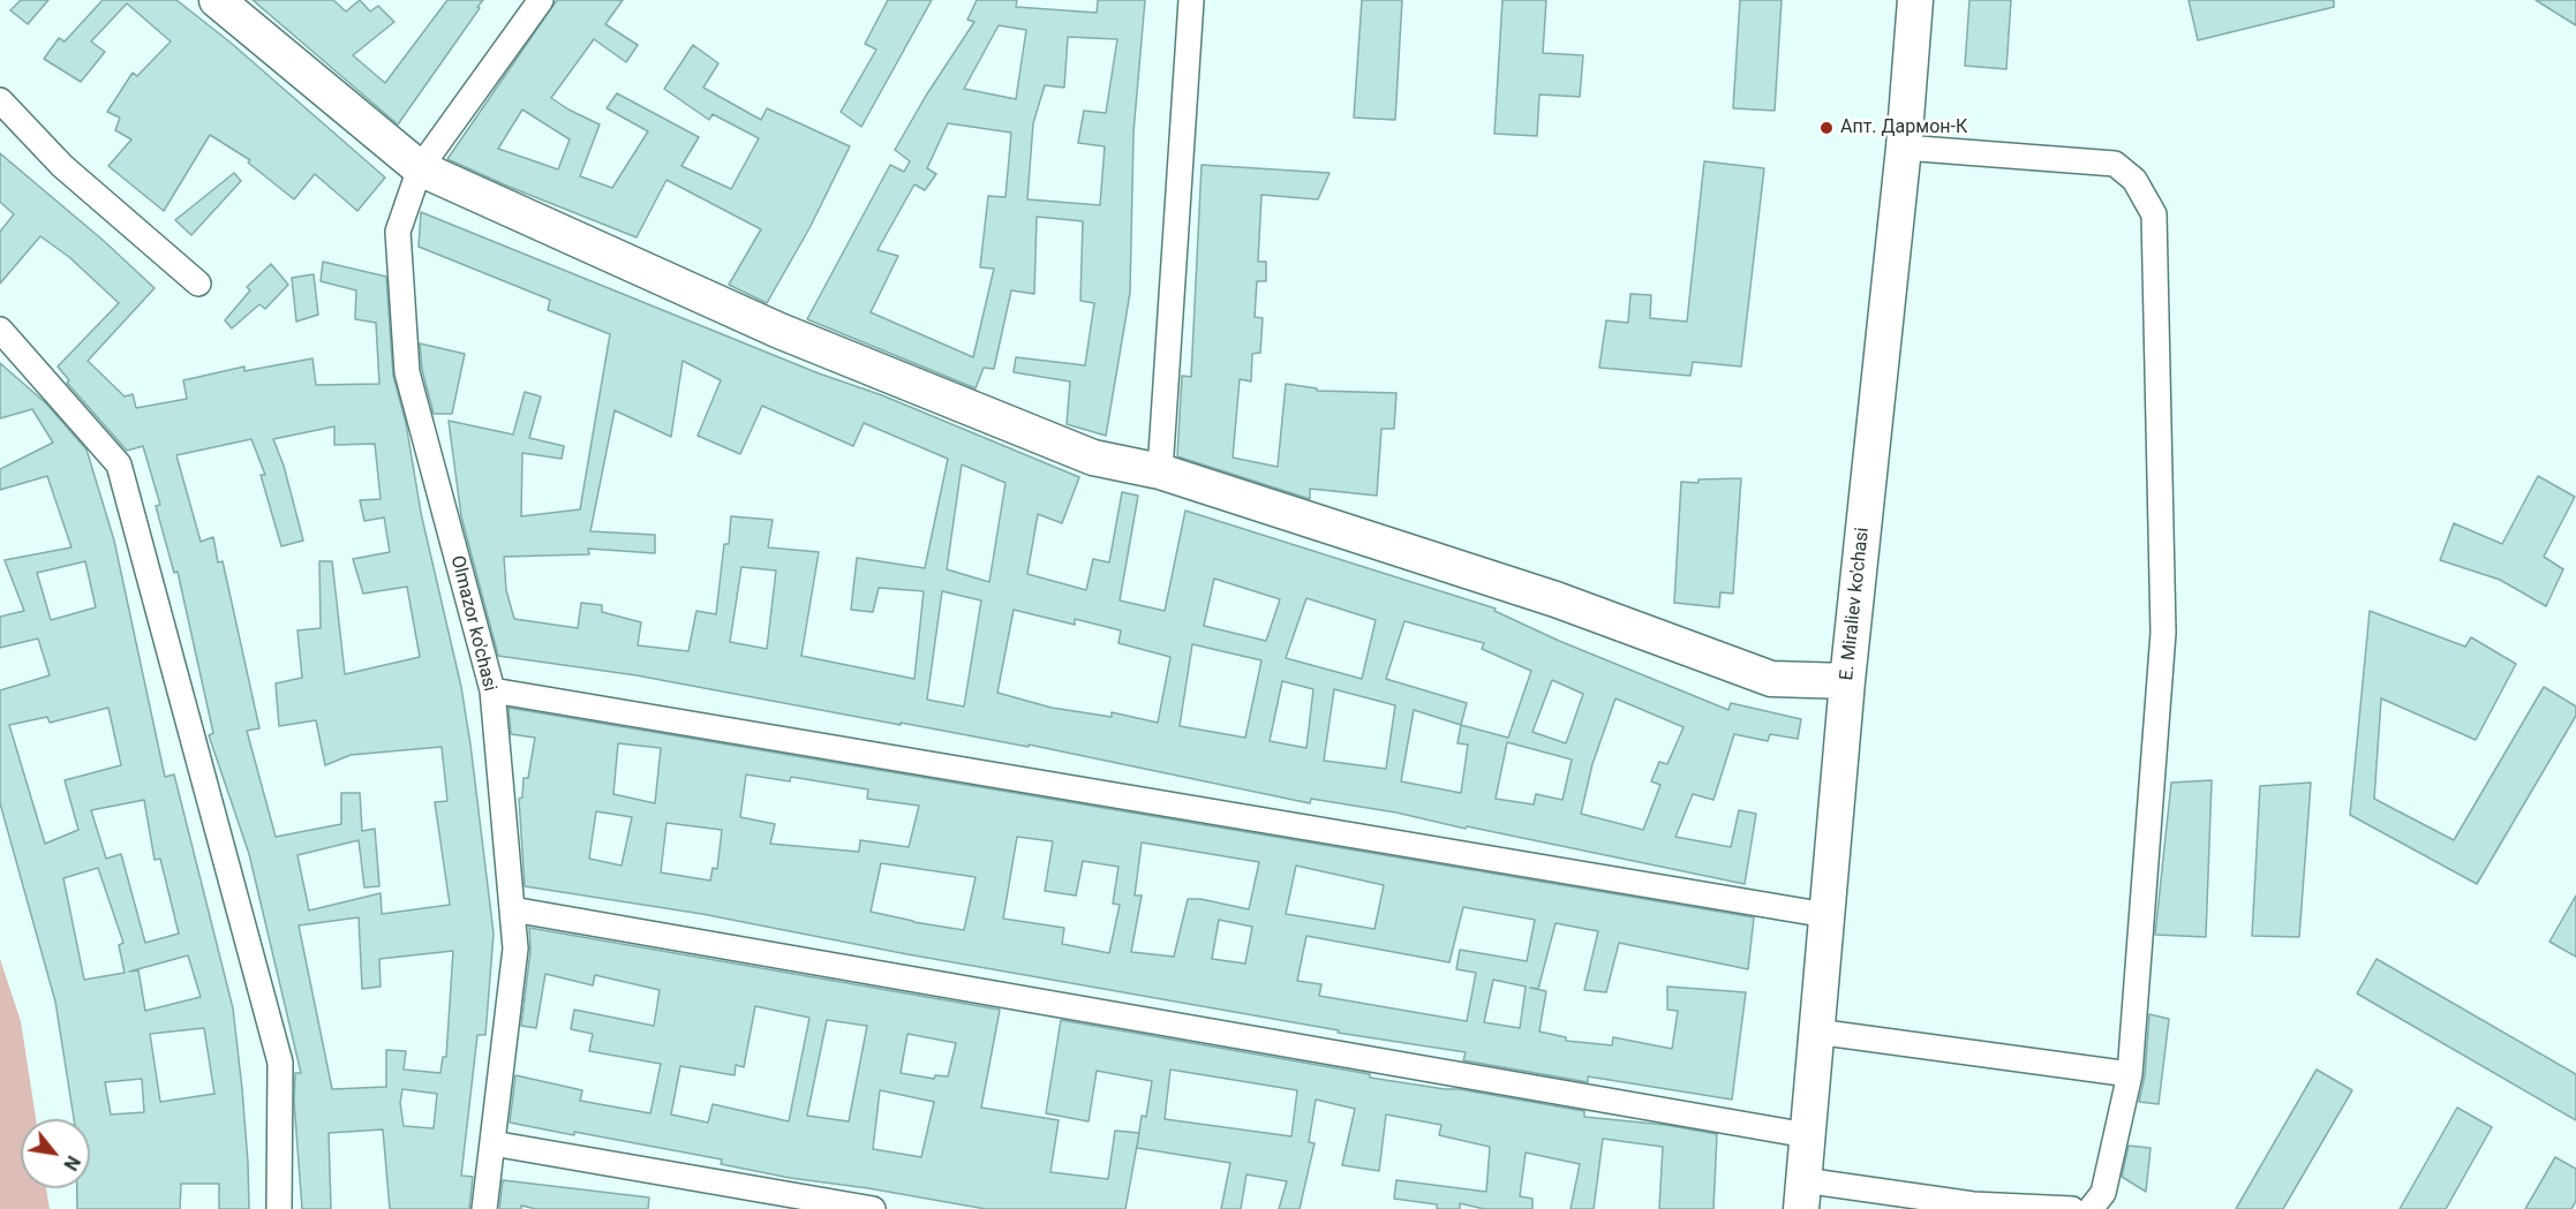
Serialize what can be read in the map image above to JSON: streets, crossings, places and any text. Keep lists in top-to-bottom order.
{
  "streets": {
    "street": ["E. Miraliev ko'chasi", "Olmazor ko'chasi"]
  },
  "places": ["Апт. Дармон-К"],
  "north": "bottom right"
}
